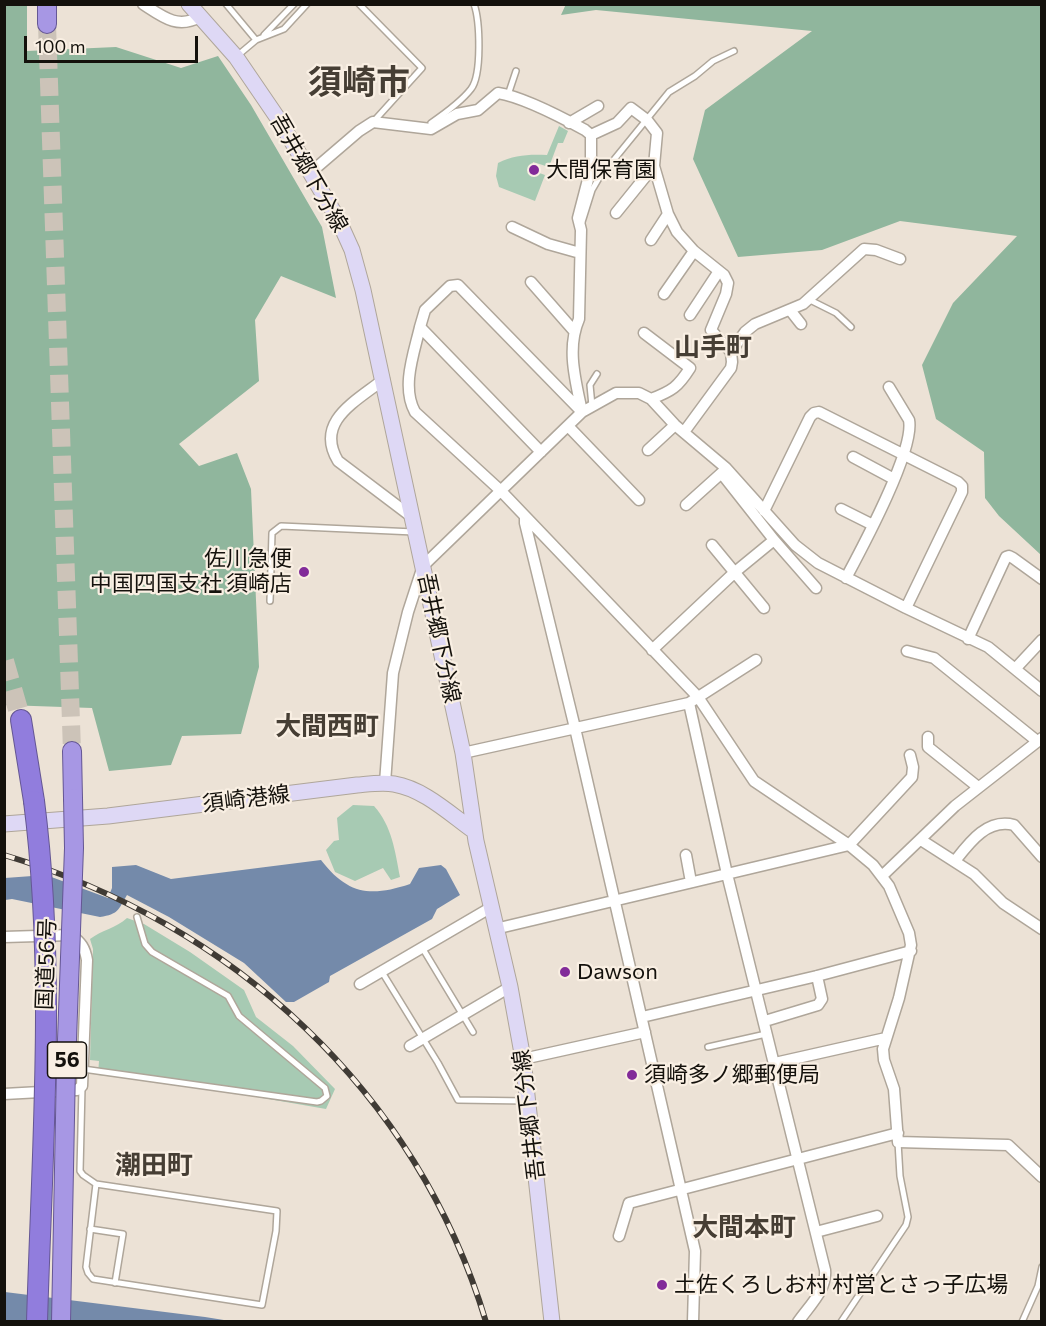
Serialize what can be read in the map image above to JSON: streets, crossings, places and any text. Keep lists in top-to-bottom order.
{
  "streets": {
    "highway": ["国道56号", "56"],
    "main road": ["吾井郷下分線", "須崎港線"]
  },
  "crossings": [
    ["吾井郷下分線", "須崎港線"]
  ],
  "districts": [
    "須崎市",
    "山手町",
    "大間西町",
    "潮田町",
    "大間本町"
  ],
  "places": [
    "大間保育園",
    "佐川急便 中国四国支社 須崎店",
    "Dawson",
    "須崎多ノ郷郵便局",
    "土佐くろしお村 村営とさっ子広場"
  ],
  "scale_bar": "100 m"
}
